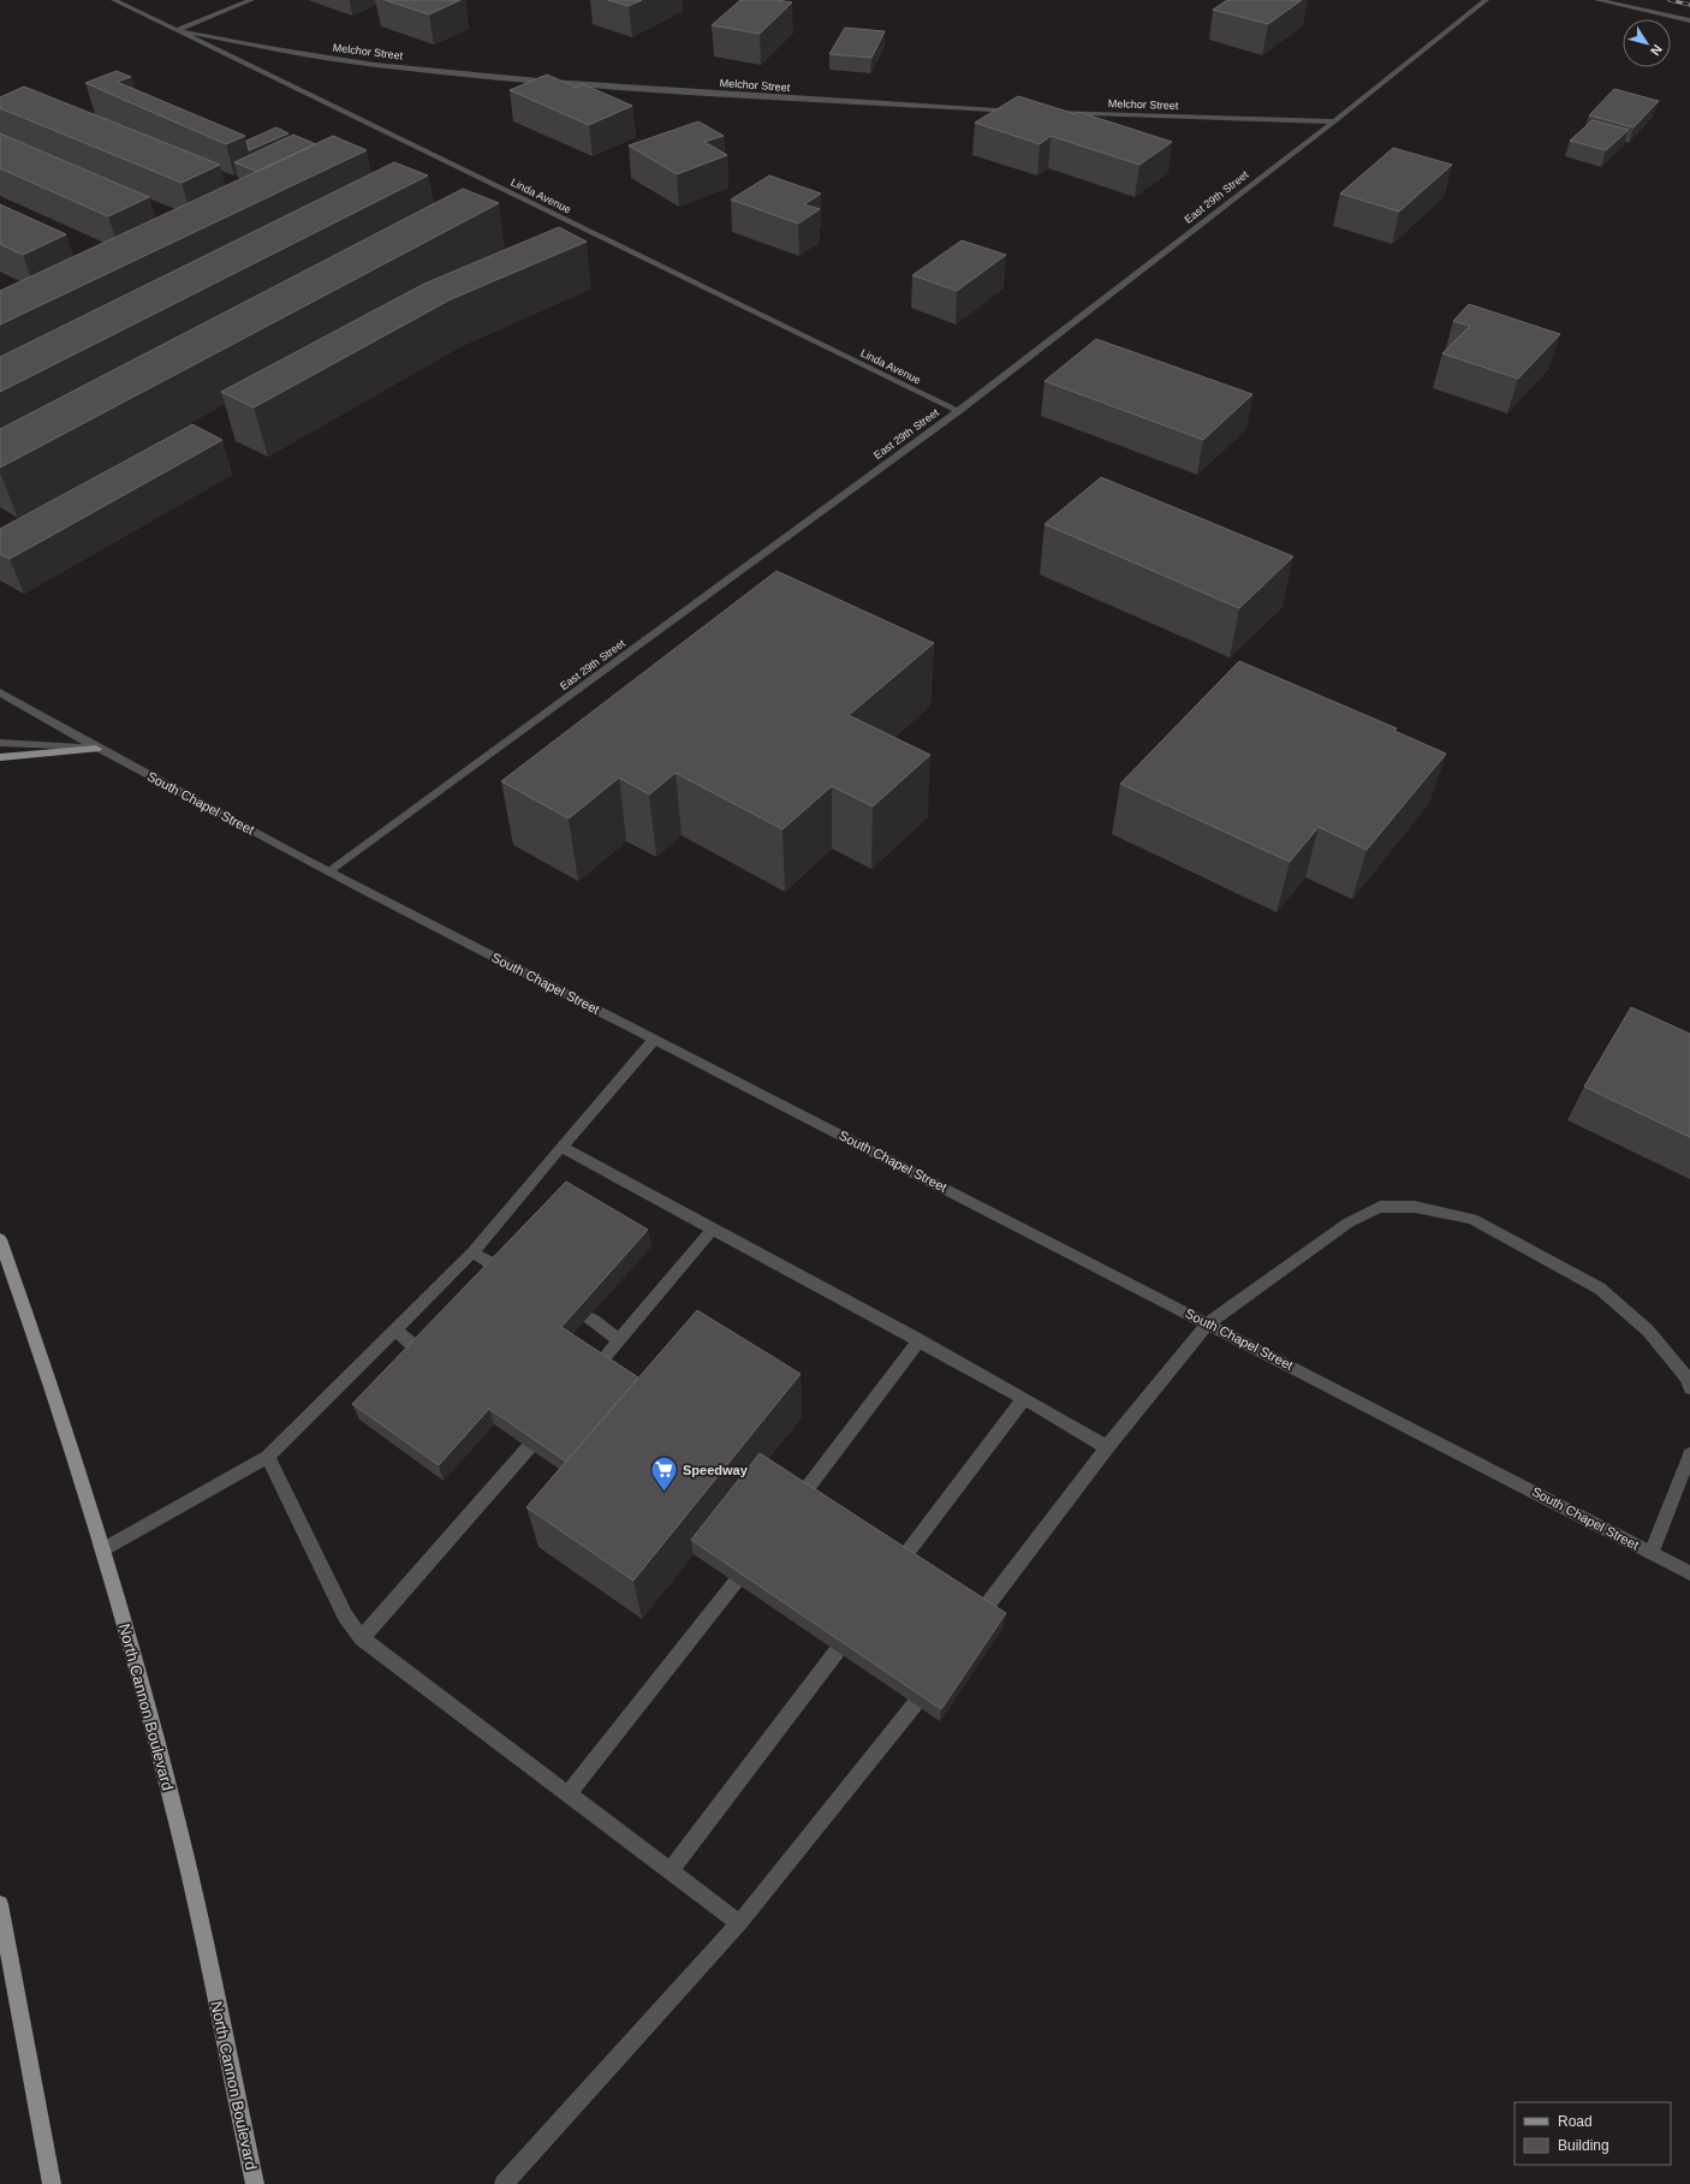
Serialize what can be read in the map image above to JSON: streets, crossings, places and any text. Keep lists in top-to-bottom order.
{
  "streets": {
    "main road": ["North Cannon Boulevard"],
    "street": [
      "Melchor Street",
      "Linda Avenue",
      "East 29th Street",
      "South Chapel Street"
    ]
  },
  "crossings": [
    ["Melchor Street", "Linda Avenue"],
    ["Melchor Street", "East 29th Street"],
    ["Linda Avenue", "East 29th Street"],
    ["East 29th Street", "South Chapel Street"]
  ],
  "places": {
    "supermarket": ["Speedway"]
  },
  "legend": ["Road", "Building"],
  "north": "bottom right"
}
